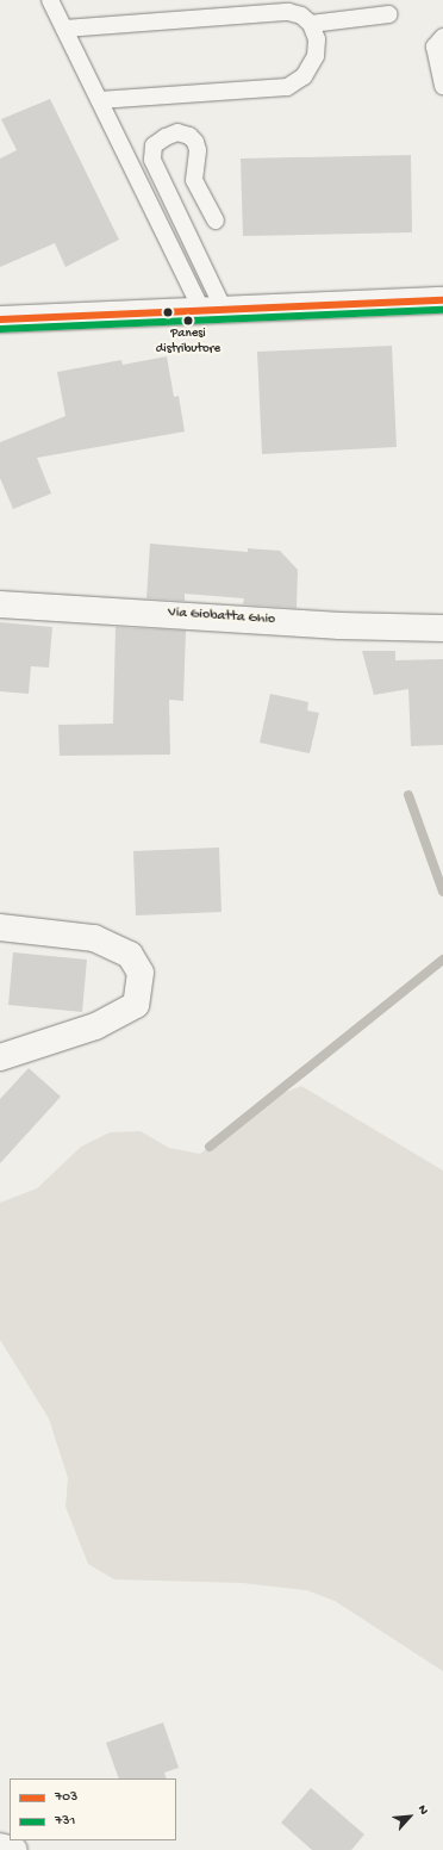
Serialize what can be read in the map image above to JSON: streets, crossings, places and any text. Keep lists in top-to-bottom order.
{
  "streets": {
    "street": ["Via Giobatta Ghio"]
  },
  "places": ["Panesi distributore"],
  "lines": ["transit line 703", "transit line 731"],
  "legend": ["703", "731"],
  "north": "top right"
}
